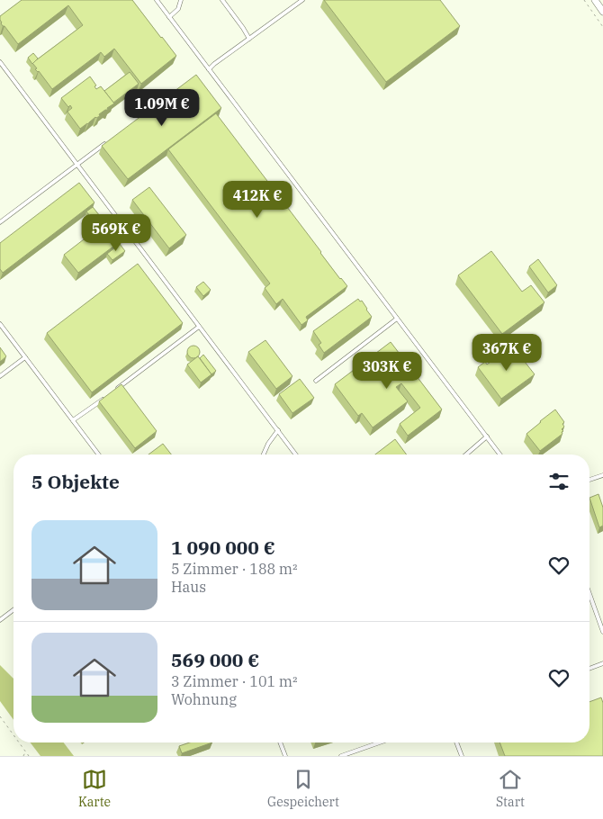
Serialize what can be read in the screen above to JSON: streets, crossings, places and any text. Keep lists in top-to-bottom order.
{
  "page": {
    "price": [
      "1.09M €",
      "412K €",
      "569K €",
      "367K €",
      "303K €"
    ],
    "heading": "5 Objekte",
    "list": [
      {
        "name": "1 090 000 €",
        "note": "5 Zimmer · 188 m² · Haus"
      },
      {
        "name": "569 000 €",
        "note": "3 Zimmer · 101 m² · Wohnung"
      }
    ],
    "tabs": ["Karte", "Gespeichert", "Start"]
  }
}
